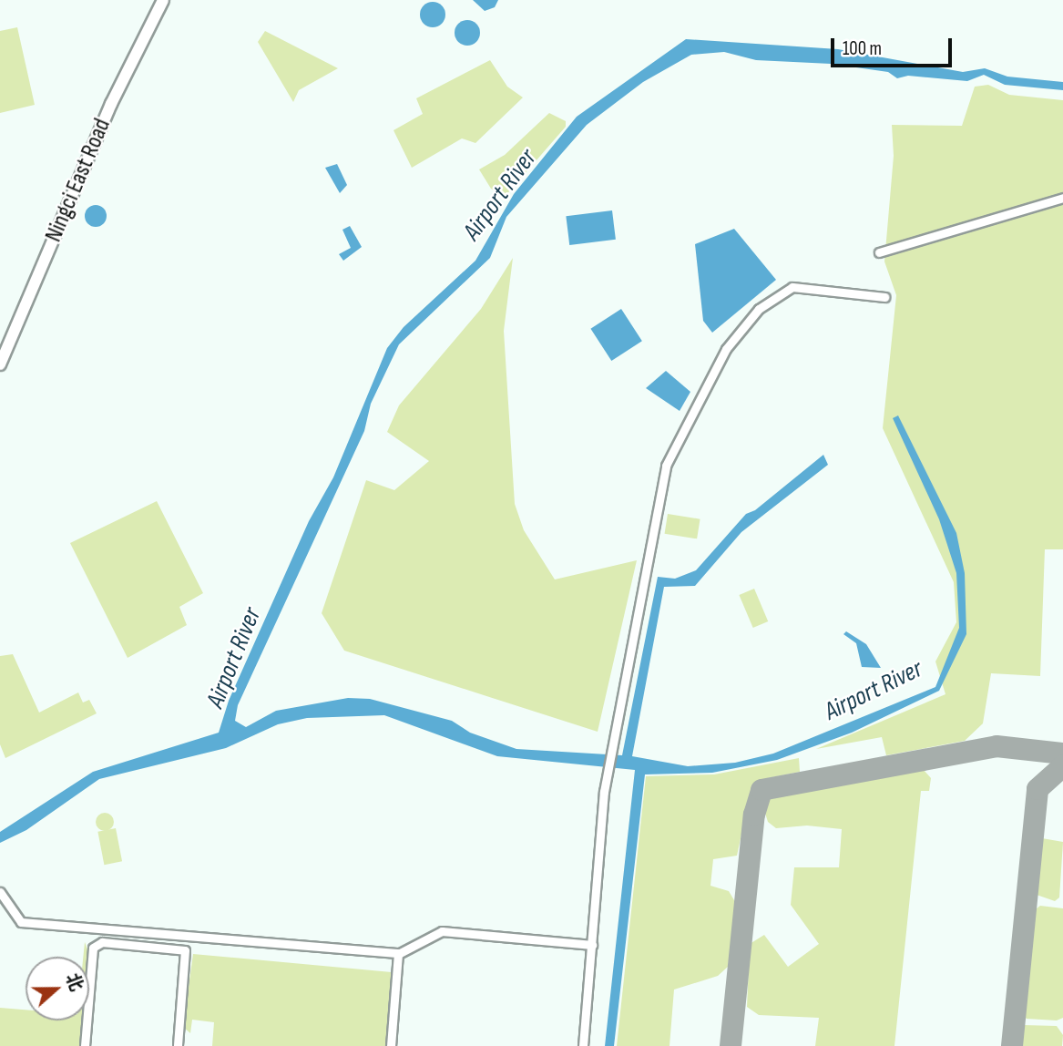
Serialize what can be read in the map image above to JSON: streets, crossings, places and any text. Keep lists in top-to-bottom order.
{
  "streets": {
    "main road": ["Ningci East Road"]
  },
  "water": ["Airport River"],
  "scale_bar": "100 m",
  "north": "right"
}
